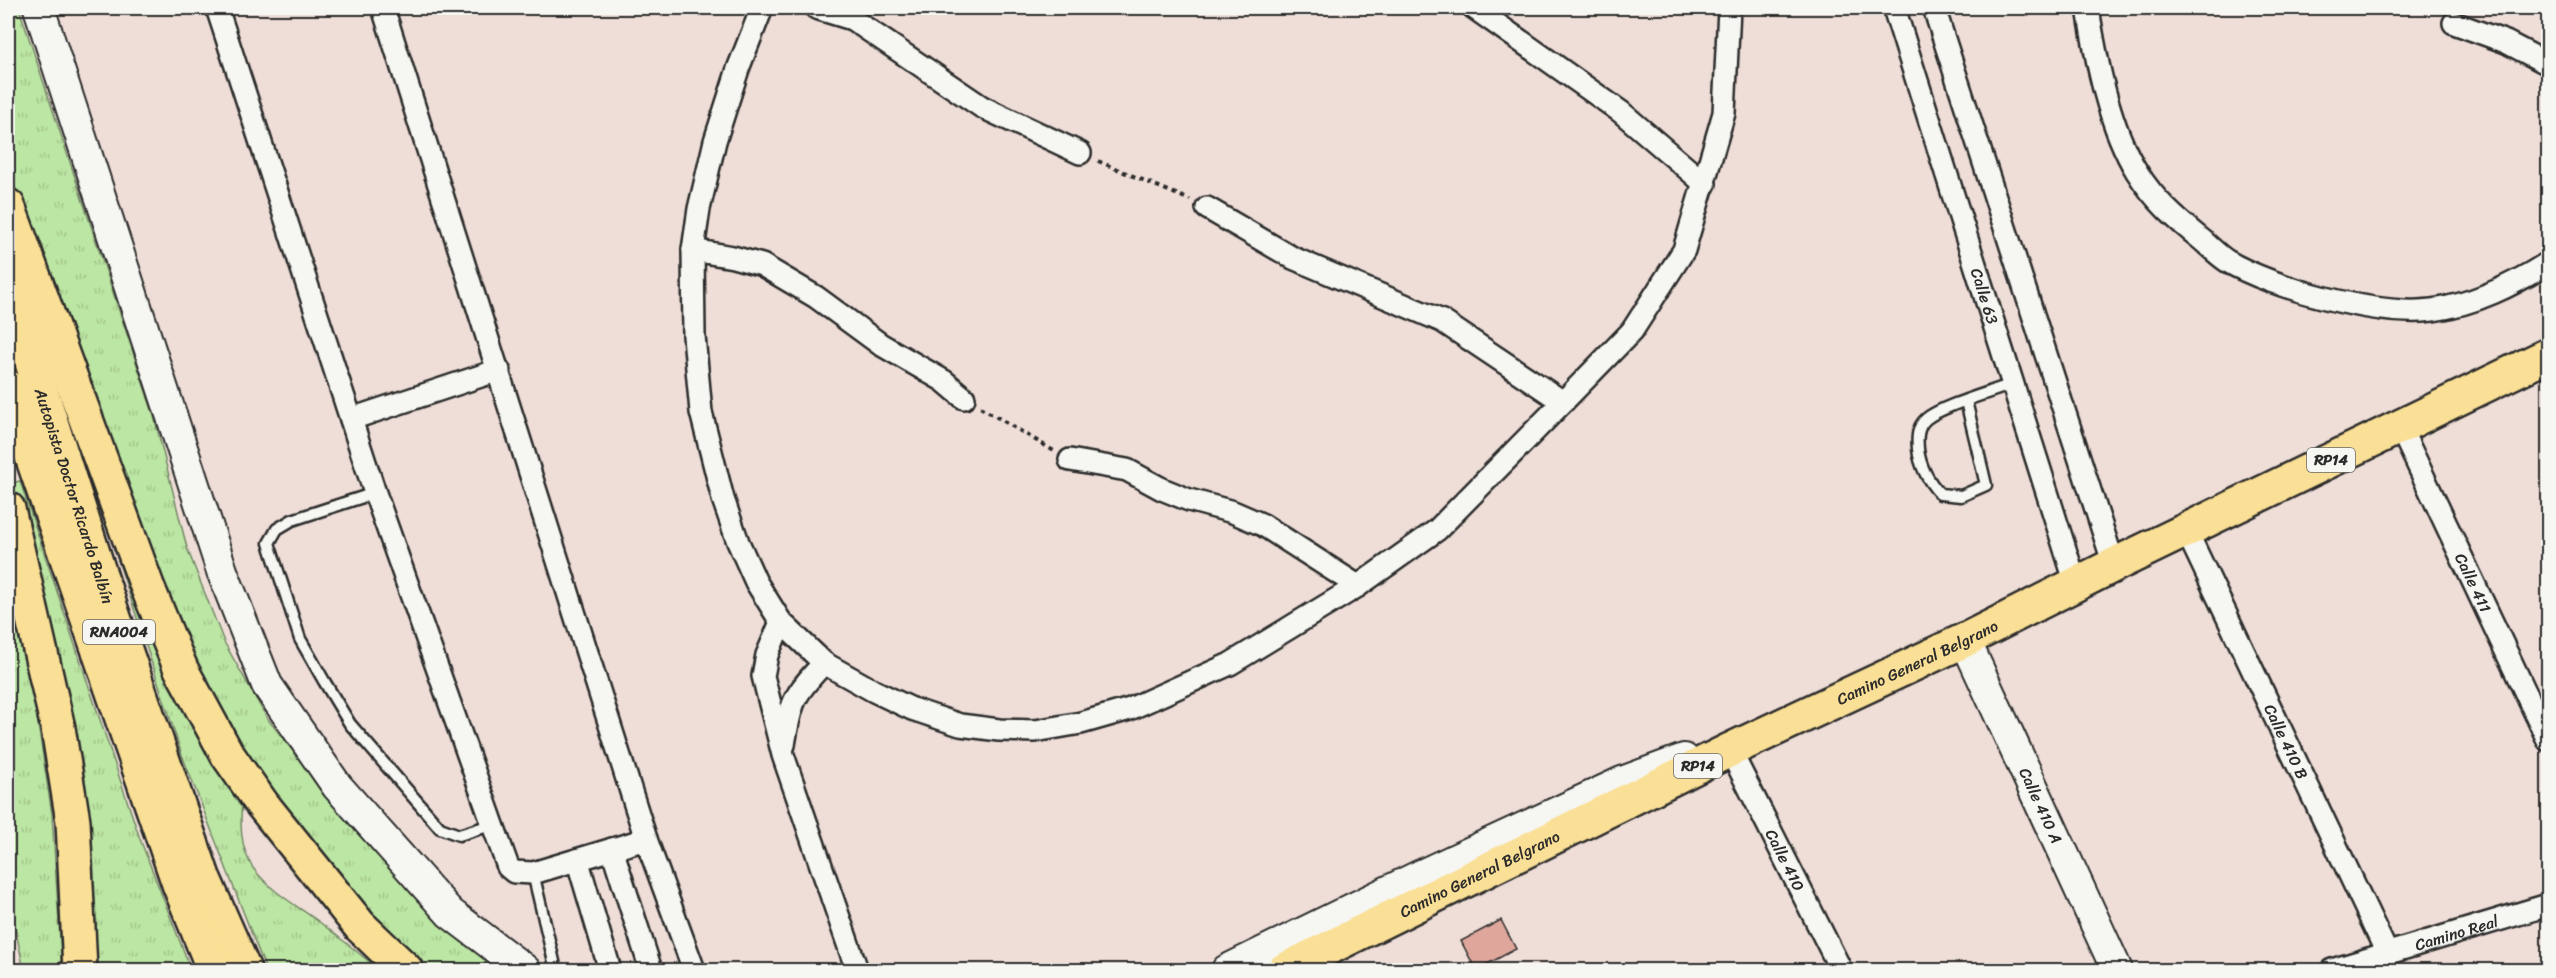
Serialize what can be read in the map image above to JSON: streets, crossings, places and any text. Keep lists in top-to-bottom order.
{
  "streets": {
    "main road": [
      "RP14",
      "Autopista Doctor Ricardo Balbín",
      "RNA004",
      "Camino General Belgrano"
    ],
    "street": [
      "Calle 63",
      "Calle 411",
      "Calle 410 B",
      "Calle 410 A",
      "Calle 410",
      "Camino Real"
    ]
  },
  "crossings": [
    ["Calle 63", "Camino General Belgrano"],
    ["Calle 411", "Camino General Belgrano"],
    ["Camino General Belgrano", "Calle 410 B"],
    ["Camino General Belgrano", "Calle 410 A"],
    ["Camino General Belgrano", "Calle 410"],
    ["Calle 410 B", "Camino Real"]
  ]
}
